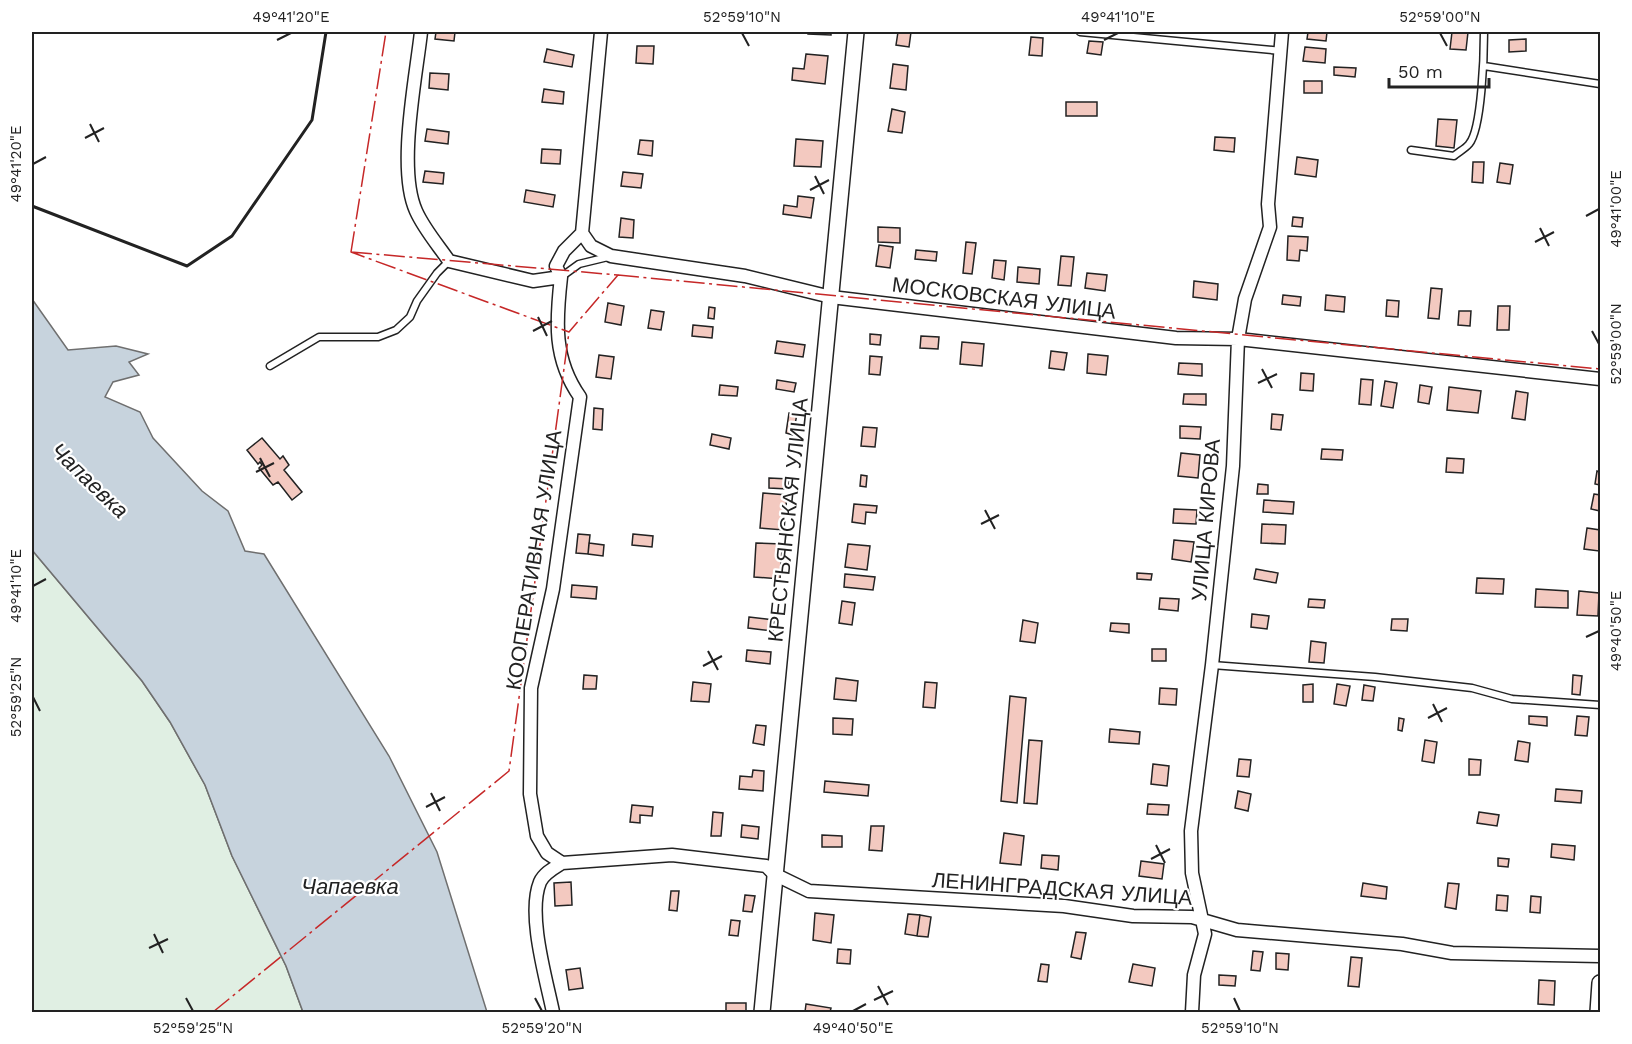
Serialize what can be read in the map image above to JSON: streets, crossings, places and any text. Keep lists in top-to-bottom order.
{
  "streets": {
    "street": [
      "МОСКОВСКАЯ УЛИЦА",
      "КРЕСТЬЯНСКАЯ УЛИЦА",
      "УЛИЦА КИРОВА",
      "КООПЕРАТИВНАЯ УЛИЦА",
      "ЛЕНИНГРАДСКАЯ УЛИЦА"
    ]
  },
  "crossings": [
    ["МОСКОВСКАЯ УЛИЦА", "КРЕСТЬЯНСКАЯ УЛИЦА"],
    ["МОСКОВСКАЯ УЛИЦА", "УЛИЦА КИРОВА"],
    ["КРЕСТЬЯНСКАЯ УЛИЦА", "ЛЕНИНГРАДСКАЯ УЛИЦА"],
    ["УЛИЦА КИРОВА", "ЛЕНИНГРАДСКАЯ УЛИЦА"],
    ["КООПЕРАТИВНАЯ УЛИЦА", "ЛЕНИНГРАДСКАЯ УЛИЦА"]
  ],
  "water": ["Чапаевка"],
  "scale_bar": "50 m",
  "coordinates": [
    "49°41'20\"E",
    "52°59'10\"N",
    "49°41'10\"E",
    "52°59'00\"N",
    "49°41'00\"E",
    "49°40'50\"E",
    "52°59'25\"N",
    "52°59'20\"N"
  ]
}
